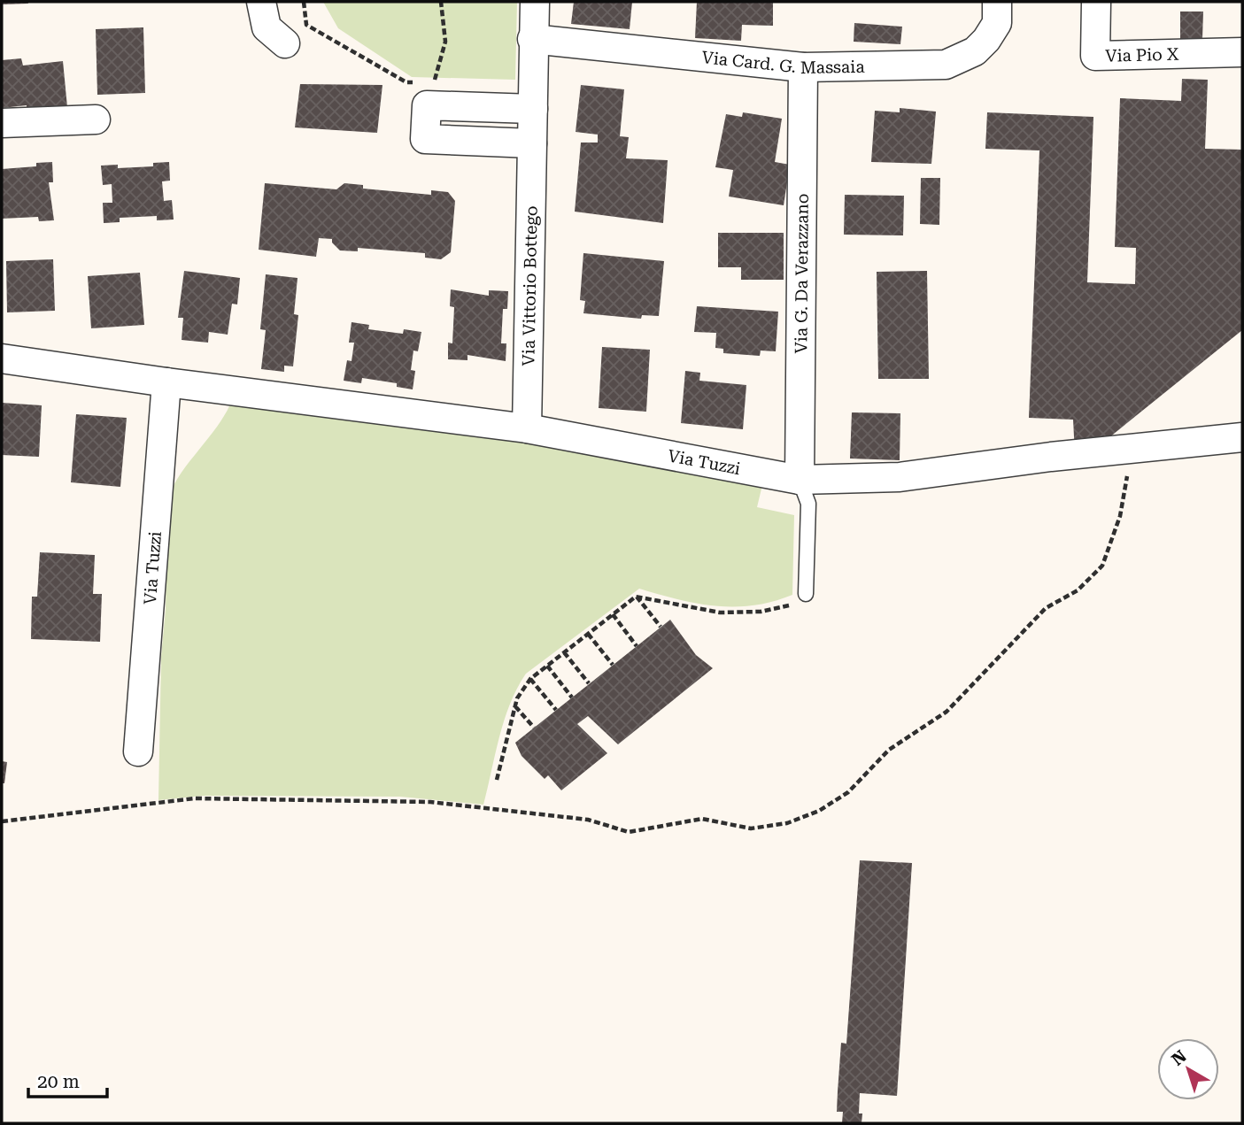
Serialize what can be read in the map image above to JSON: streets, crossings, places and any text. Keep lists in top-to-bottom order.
{
  "streets": {
    "street": [
      "Via Pio X",
      "Via Card. G. Massaia",
      "Via G. Da Verazzano",
      "Via Vittorio Bottego",
      "Via Tuzzi"
    ]
  },
  "crossings": [
    ["Via Card. G. Massaia", "Via G. Da Verazzano"],
    ["Via Card. G. Massaia", "Via Vittorio Bottego"],
    ["Via G. Da Verazzano", "Via Tuzzi"],
    ["Via Vittorio Bottego", "Via Tuzzi"]
  ],
  "scale_bar": "20 m",
  "north": "top left"
}
